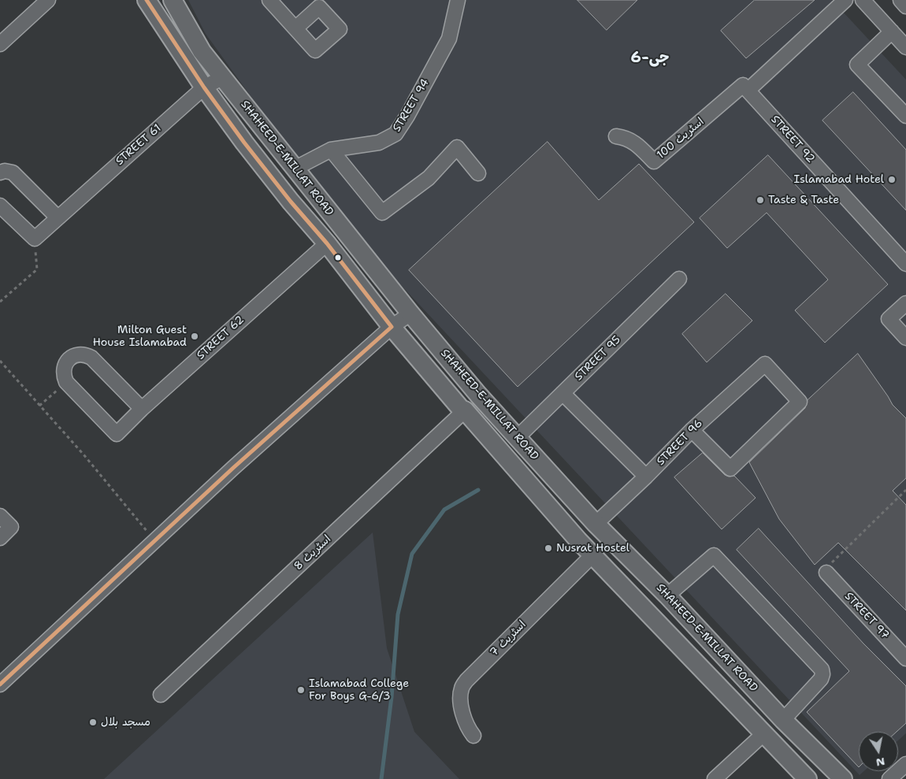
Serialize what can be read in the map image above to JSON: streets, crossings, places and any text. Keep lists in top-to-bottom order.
{
  "streets": {
    "main road": ["SHAHEED-E-MILLAT ROAD"],
    "street": [
      "STREET 94",
      "اسٹریٹ 100",
      "STREET 92",
      "STREET 61",
      "STREET 62",
      "STREET 95",
      "STREET 96",
      "اسٹریٹ 8",
      "STREET 97",
      "اسٹریٹ 7"
    ]
  },
  "crossings": [
    ["STREET 94", "SHAHEED-E-MILLAT ROAD"],
    ["اسٹریٹ 100", "STREET 92"],
    ["STREET 61", "SHAHEED-E-MILLAT ROAD"],
    ["SHAHEED-E-MILLAT ROAD", "STREET 62"],
    ["SHAHEED-E-MILLAT ROAD", "STREET 95"],
    ["SHAHEED-E-MILLAT ROAD", "STREET 96"],
    ["SHAHEED-E-MILLAT ROAD", "اسٹریٹ 8"],
    ["SHAHEED-E-MILLAT ROAD", "اسٹریٹ 7"]
  ],
  "districts": ["جی-6"],
  "places": [
    "Islamabad Hotel",
    "Taste & Taste",
    "Milton Guest House Islamabad",
    "Nusrat Hostel",
    "Islamabad College For Boys G-6/3",
    "مسجد بلال"
  ],
  "north": "bottom"
}
